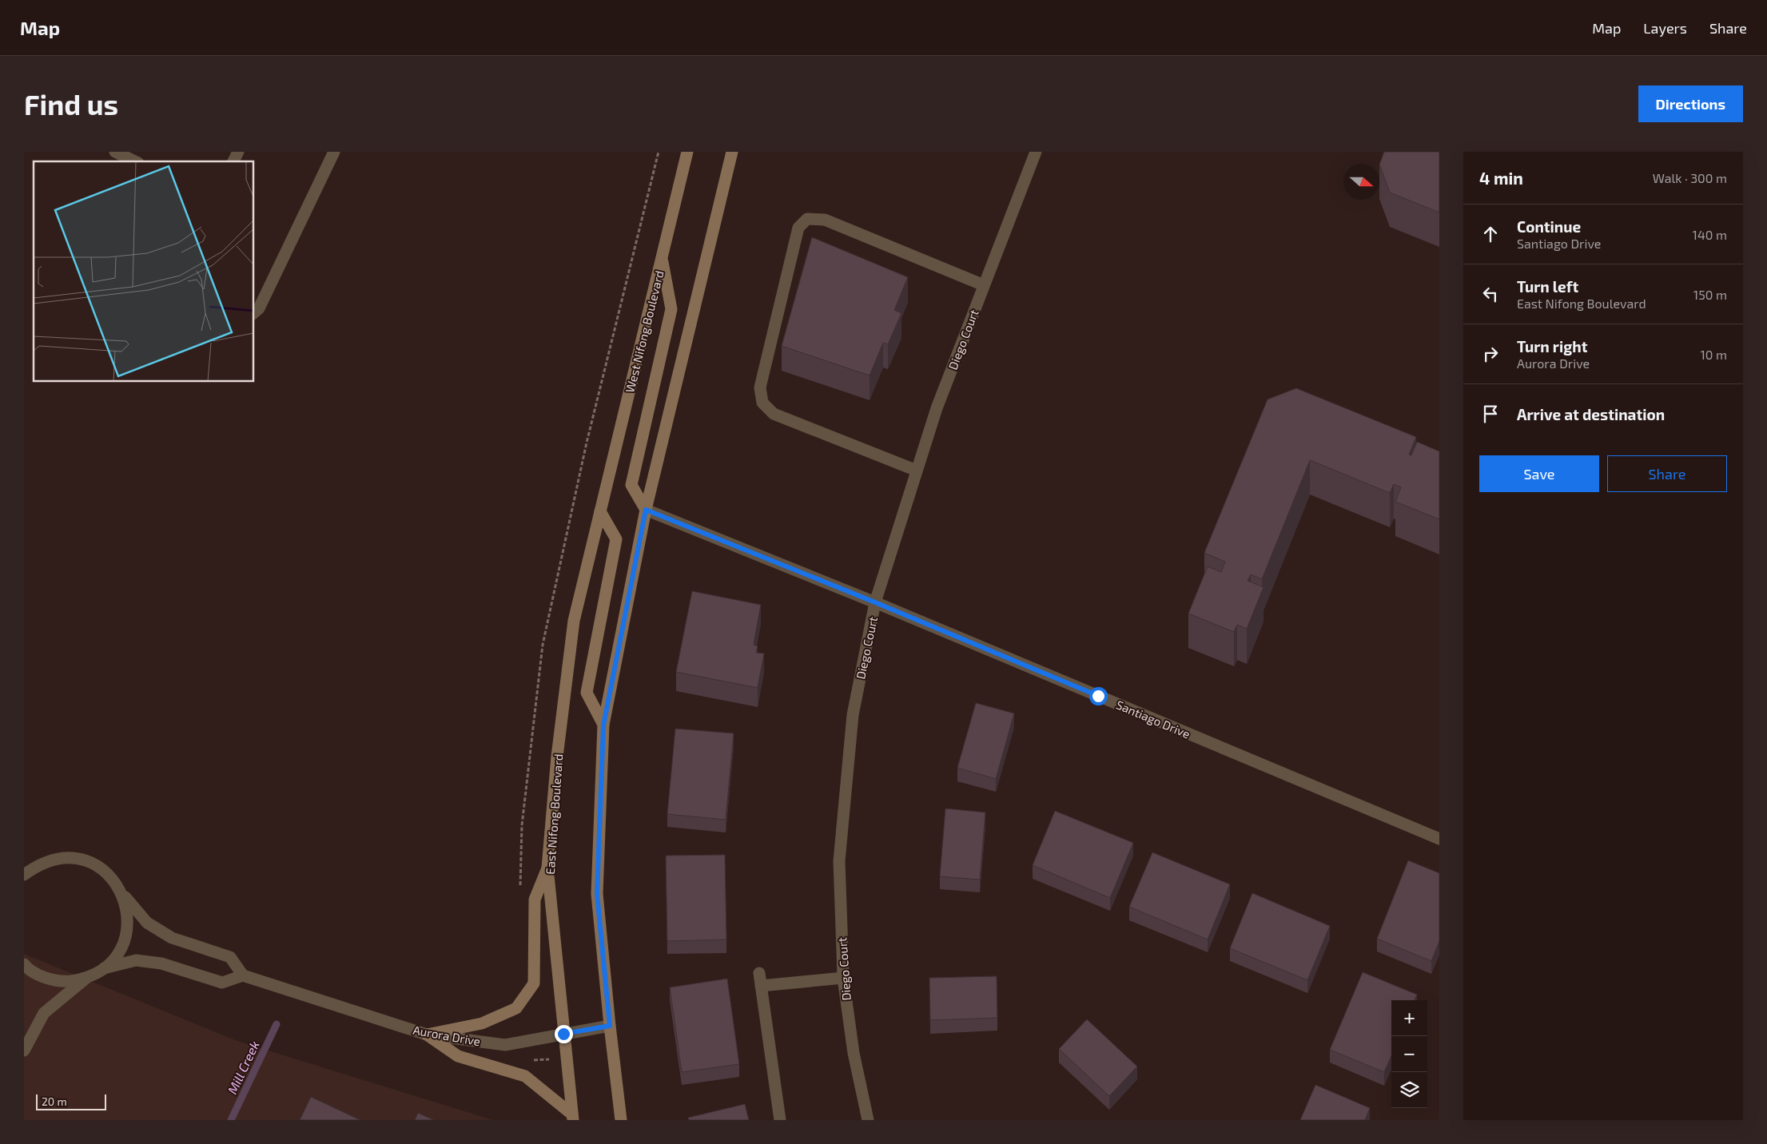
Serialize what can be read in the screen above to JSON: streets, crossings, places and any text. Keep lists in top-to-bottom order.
{
  "streets": {
    "main road": ["West Nifong Boulevard", "East Nifong Boulevard"],
    "street": ["Diego Court", "Santiago Drive", "Aurora Drive"]
  },
  "crossings": [
    ["West Nifong Boulevard", "East Nifong Boulevard"],
    ["Diego Court", "Santiago Drive"],
    ["East Nifong Boulevard", "Aurora Drive"]
  ],
  "water": ["Mill Creek"],
  "scale_bar": "20 m",
  "north": "right",
  "page": {
    "header": "Map",
    "nav": ["Map", "Layers", "Share"],
    "buttons": [
      "Directions",
      ["Save", "Share"]
    ],
    "title": "Find us",
    "heading": ["4 min", "Walk · 300 m"],
    "list": [
      ["Continue", "Santiago Drive", "140 m"],
      ["Turn left", "East Nifong Boulevard", "150 m"],
      ["Turn right", "Aurora Drive", "10 m"],
      "Arrive at destination"
    ],
    "map_buttons": ["+", "−"],
    "scale": "20 m"
  }
}
